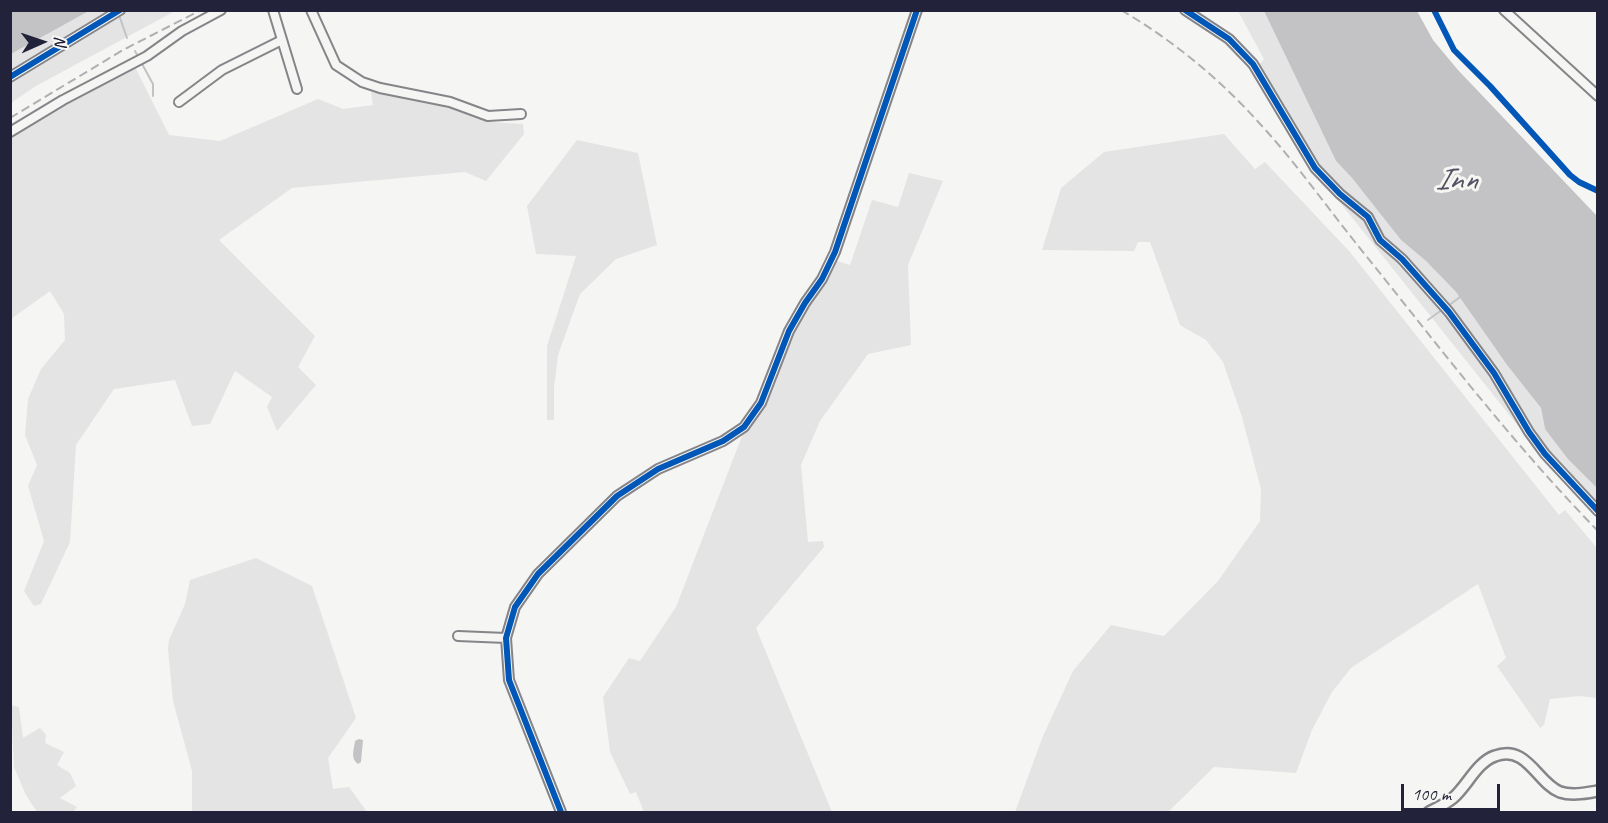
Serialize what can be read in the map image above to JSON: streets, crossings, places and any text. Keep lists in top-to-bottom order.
{
  "water": ["Inn"],
  "scale_bar": "100 m",
  "north": "right"
}
